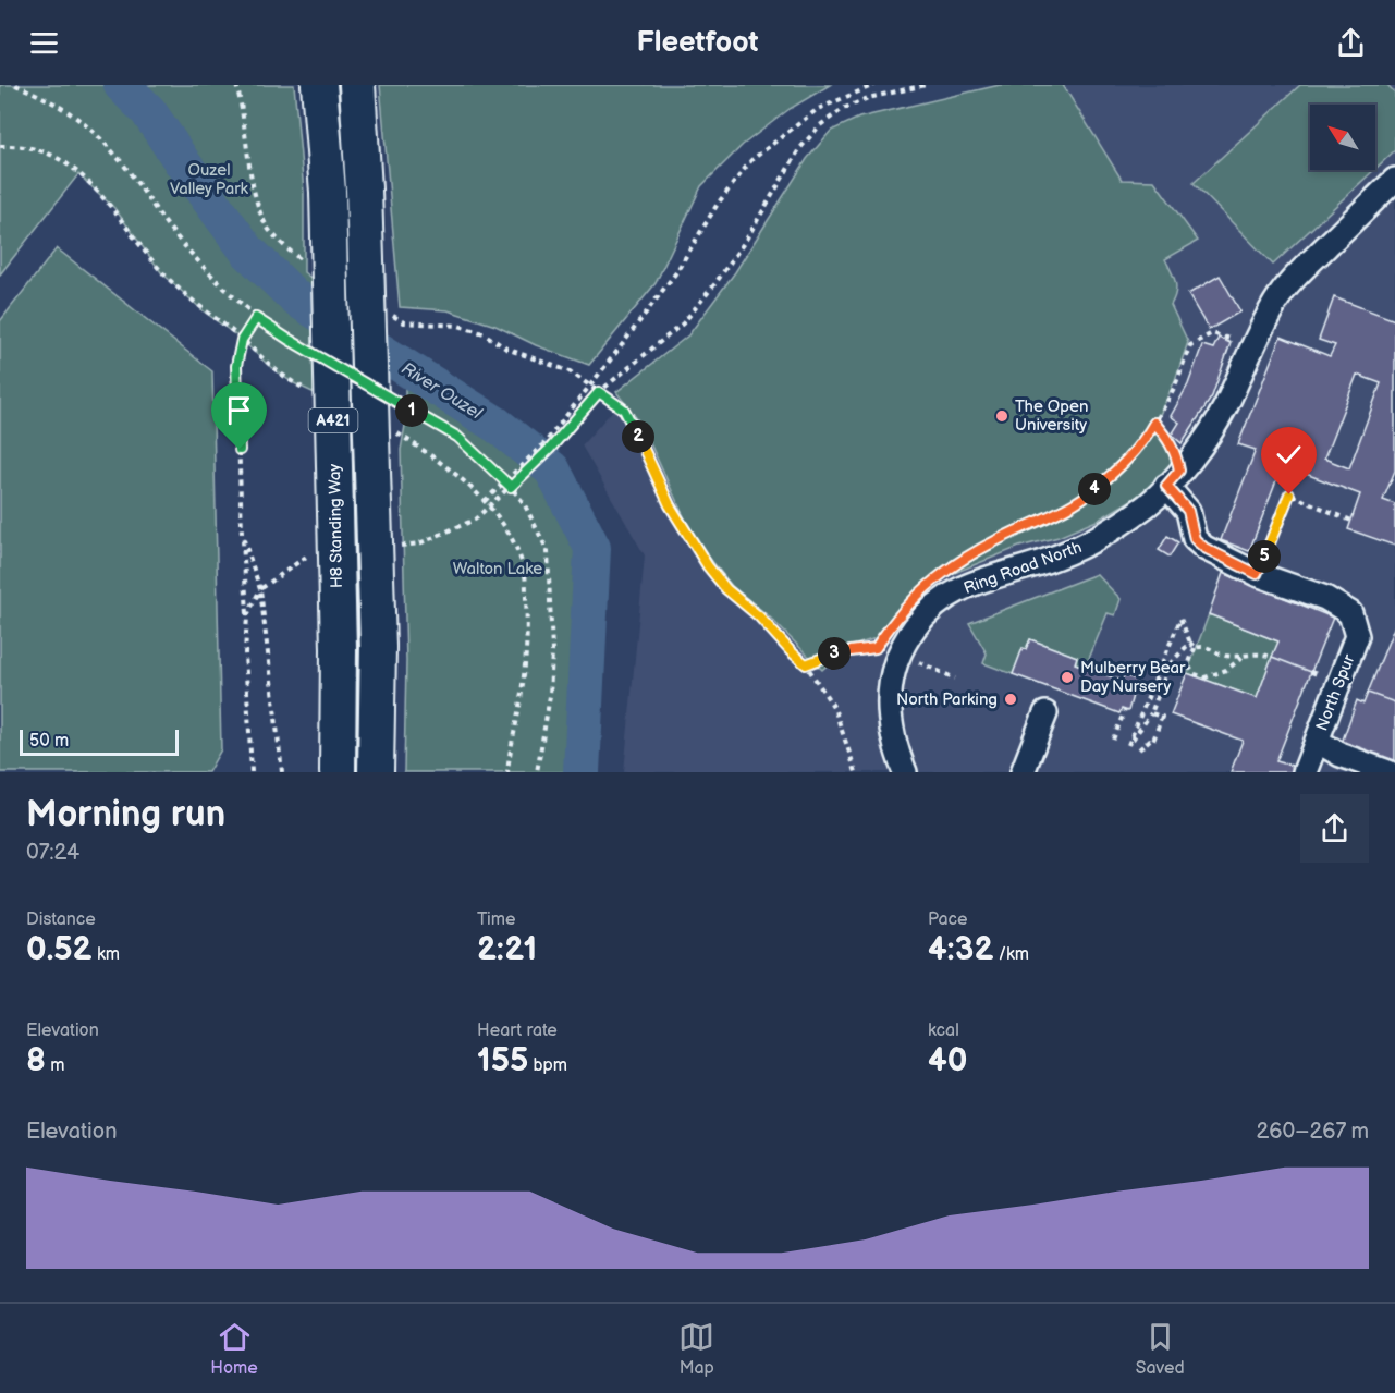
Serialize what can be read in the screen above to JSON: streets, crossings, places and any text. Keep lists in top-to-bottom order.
{
  "streets": {
    "highway": ["A421", "H8 Standing Way"],
    "lane": ["Ring Road North", "North Spur"]
  },
  "crossings": [
    ["Ring Road North", "North Spur"]
  ],
  "water": ["River Ouzel"],
  "parks": ["Ouzel Valley Park", "Walton Lake"],
  "places": ["The Open University", "Mulberry Bear Day Nursery", "North Parking"],
  "scale_bar": "50 m",
  "north": "top left",
  "page": {
    "header": "Fleetfoot",
    "pins": [
      "1",
      "2",
      "4",
      "5",
      "3"
    ],
    "scale": "50 m",
    "heading": ["Morning run", "07:24"],
    "stats": [
      ["Distance", "0.52 km"],
      ["Time", "2:21"],
      ["Pace", "4:32 /km"],
      ["Elevation", "8 m"],
      ["Heart rate", "155 bpm"],
      ["kcal", "40"]
    ],
    "chart": ["Elevation", "260–267 m"],
    "tabs": ["Home", "Map", "Saved"]
  }
}
